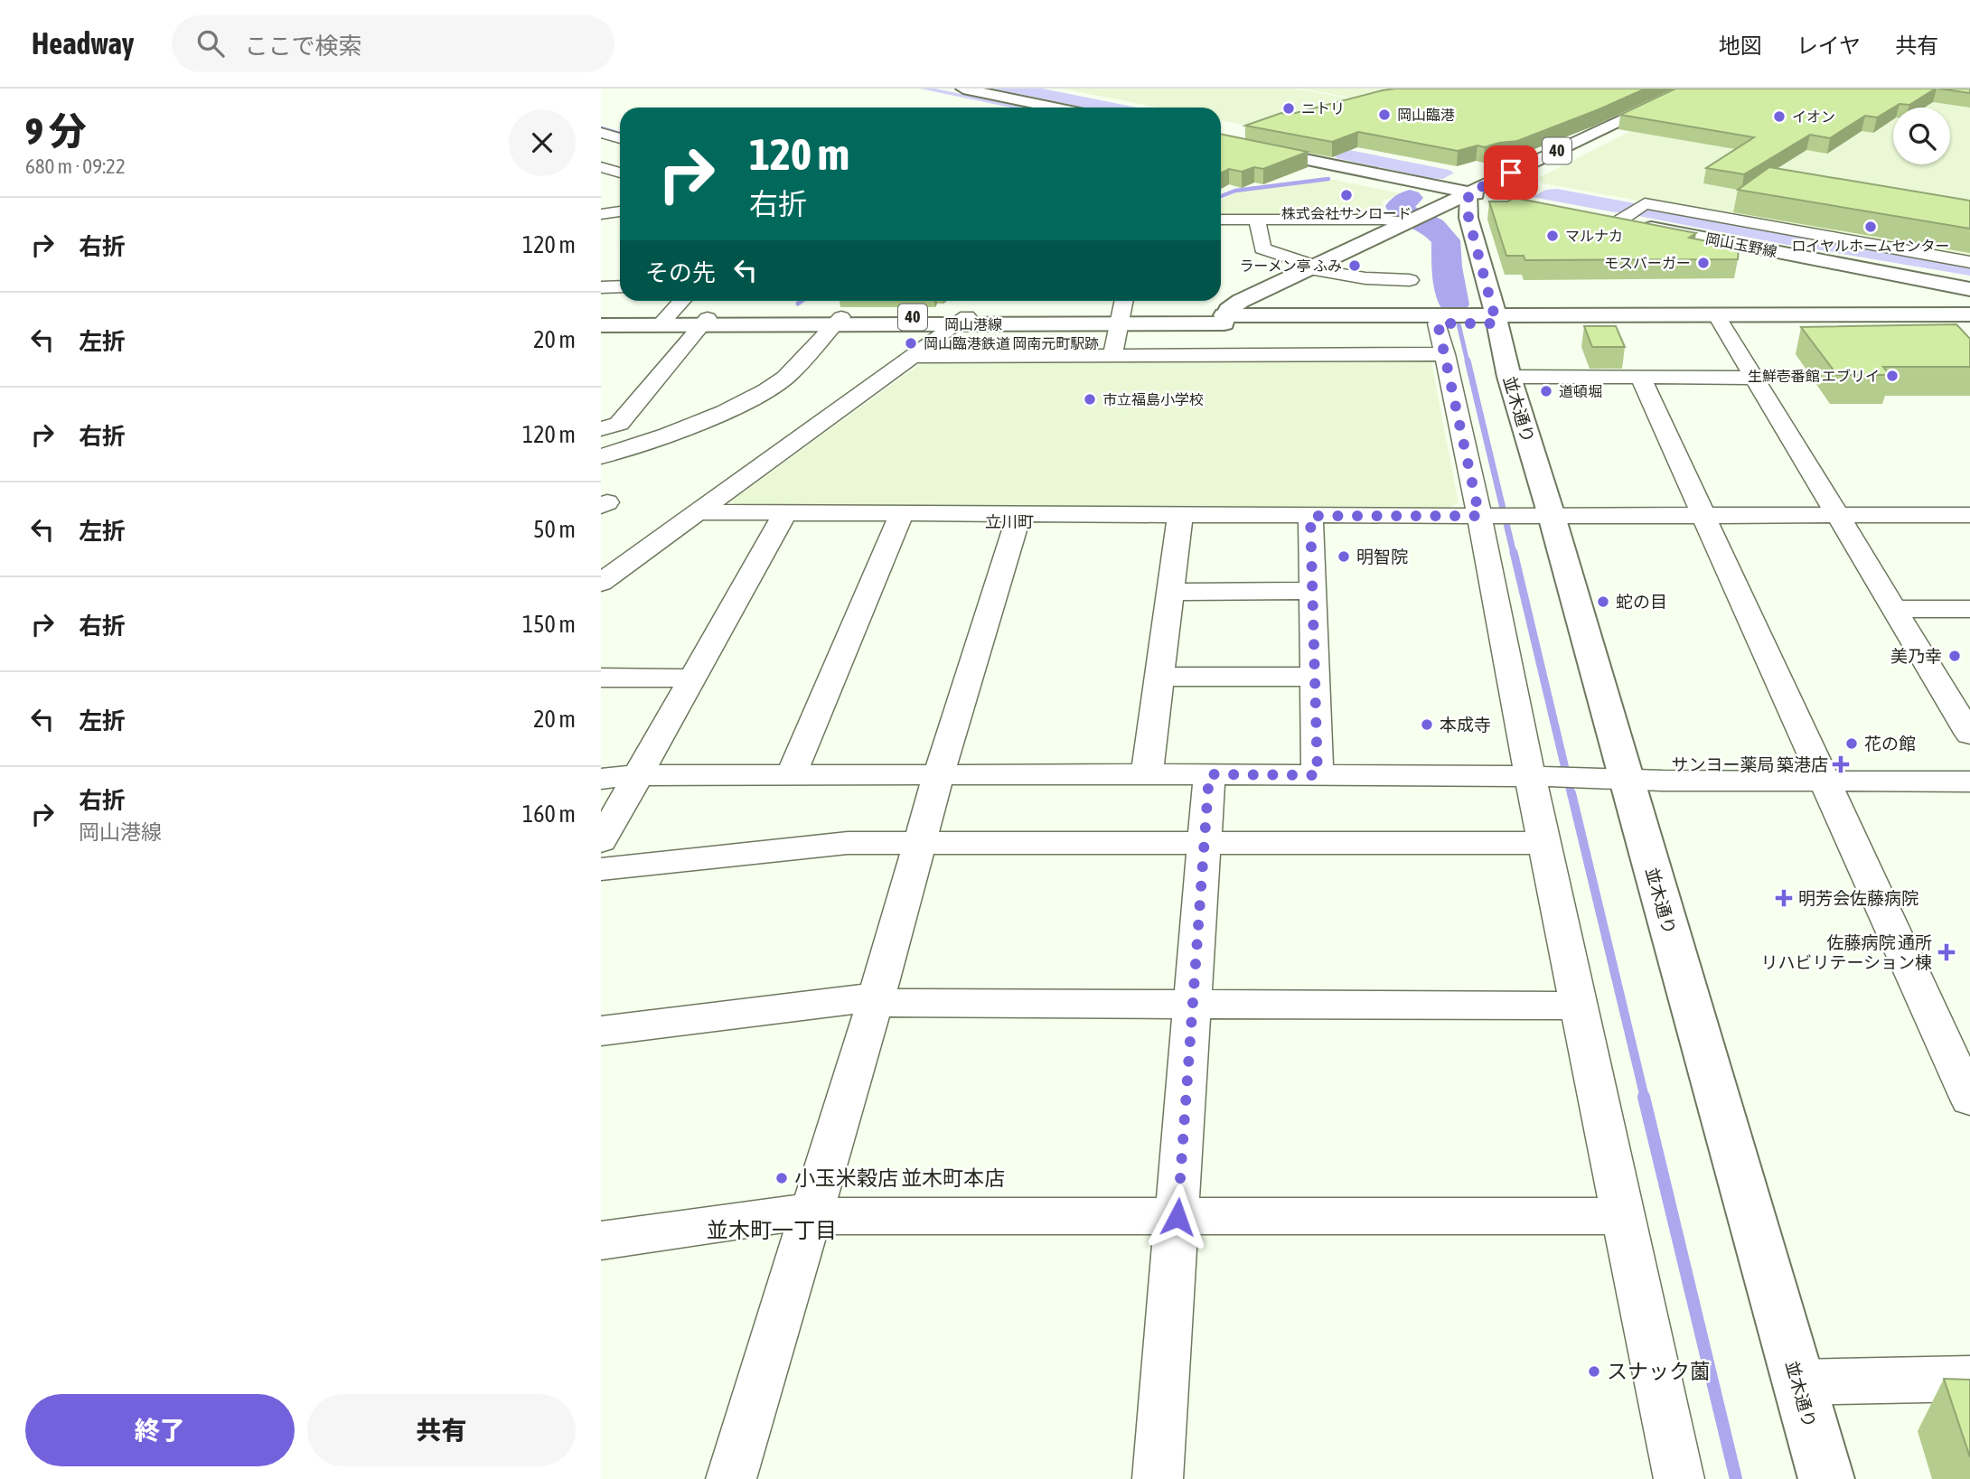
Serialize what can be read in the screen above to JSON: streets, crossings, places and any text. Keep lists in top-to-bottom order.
{
  "streets": {
    "main road": [
      "40",
      "岡山玉野線",
      "岡山港線",
      "並木通り"
    ]
  },
  "crossings": [
    ["40", "岡山港線"],
    ["40", "並木通り"]
  ],
  "districts": ["立川町", "並木町一丁目"],
  "places": {
    "other": [
      "ニトリ",
      "岡山臨港",
      "イオン",
      "株式会社サンロード",
      "ロイヤルホームセンター",
      "マルナカ",
      "モスバーガー",
      "ラーメン亭 ふみ",
      "岡山臨港鉄道 岡南元町駅跡",
      "生鮮壱番館 エブリイ",
      "道頓堀",
      "市立福島小学校",
      "明智院",
      "蛇の目",
      "美乃幸",
      "本成寺",
      "花の館",
      "小玉米穀店 並木町本店",
      "スナック薗"
    ],
    "health": ["サンヨー薬局 築港店", "明芳会佐藤病院", "佐藤病院 通所 リハビリテーション棟"]
  },
  "page": {
    "header": "Headway",
    "search": "ここで検索",
    "nav": ["地図", "レイヤ", "共有"],
    "heading": ["9 分", "680 m · 09:22"],
    "turn": ["120 m", "右折"],
    "list": [
      {
        "name": "右折",
        "value": "120 m"
      },
      {
        "name": "左折",
        "value": "20 m"
      },
      {
        "name": "右折",
        "value": "120 m"
      },
      {
        "name": "左折",
        "value": "50 m"
      },
      {
        "name": "右折",
        "value": "150 m"
      },
      {
        "name": "左折",
        "value": "20 m"
      },
      {
        "name": "右折",
        "note": "岡山港線",
        "value": "160 m"
      }
    ],
    "then": "その先",
    "buttons": ["終了", "共有"]
  }
}
